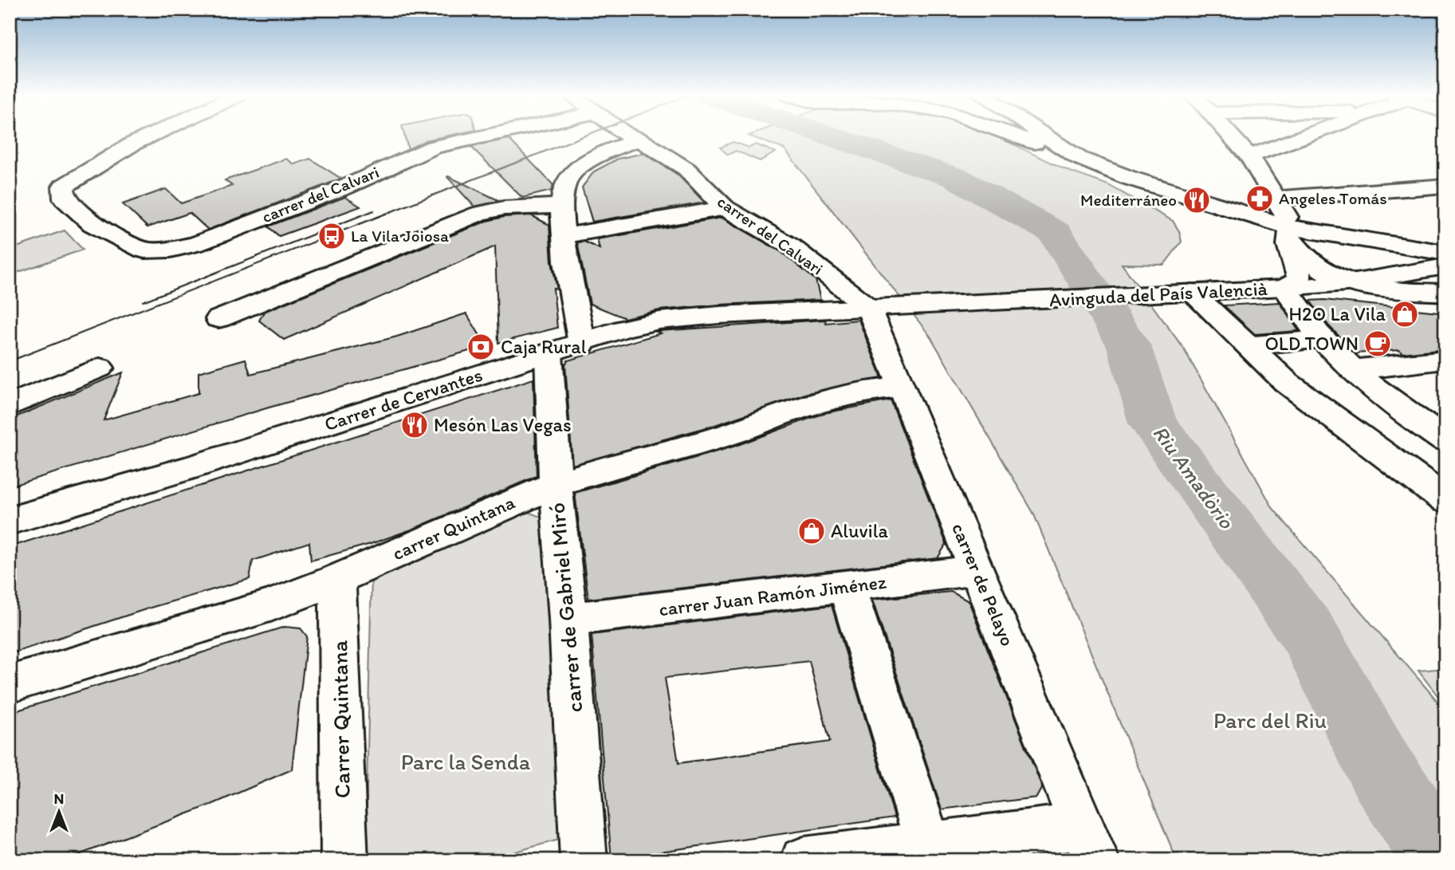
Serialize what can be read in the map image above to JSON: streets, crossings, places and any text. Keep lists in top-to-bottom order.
{
  "streets": {
    "street": [
      "carrer del Calvari",
      "Avinguda del País Valencià",
      "Carrer de Cervantes",
      "carrer Quintana",
      "carrer de Pelayo",
      "carrer Juan Ramón Jiménez",
      "carrer de Gabriel Miró",
      "Carrer Quintana"
    ]
  },
  "crossings": [
    ["carrer del Calvari", "Avinguda del País Valencià"],
    ["carrer del Calvari", "Carrer de Cervantes"],
    ["carrer del Calvari", "carrer de Pelayo"],
    ["Avinguda del País Valencià", "Carrer de Cervantes"],
    ["Avinguda del País Valencià", "carrer de Pelayo"],
    ["Carrer de Cervantes", "carrer de Pelayo"],
    ["Carrer de Cervantes", "carrer de Gabriel Miró"],
    ["carrer Quintana", "carrer de Pelayo"],
    ["carrer Quintana", "carrer de Gabriel Miró"],
    ["carrer Quintana", "Carrer Quintana"],
    ["carrer de Pelayo", "carrer Juan Ramón Jiménez"],
    ["carrer Juan Ramón Jiménez", "carrer de Gabriel Miró"]
  ],
  "water": ["Riu Amadòrio"],
  "parks": ["Parc del Riu", "Parc la Senda"],
  "places": {
    "pharmacy": ["Angeles Tomás"],
    "restaurant": ["Mediterráneo", "Mesón Las Vegas"],
    "bus stop": ["La Vila Joiosa"],
    "shop": ["H2O La Vila", "Aluvila"],
    "cafe": ["OLD TOWN"],
    "bank": ["Caja Rural"]
  },
  "north": "top"
}
